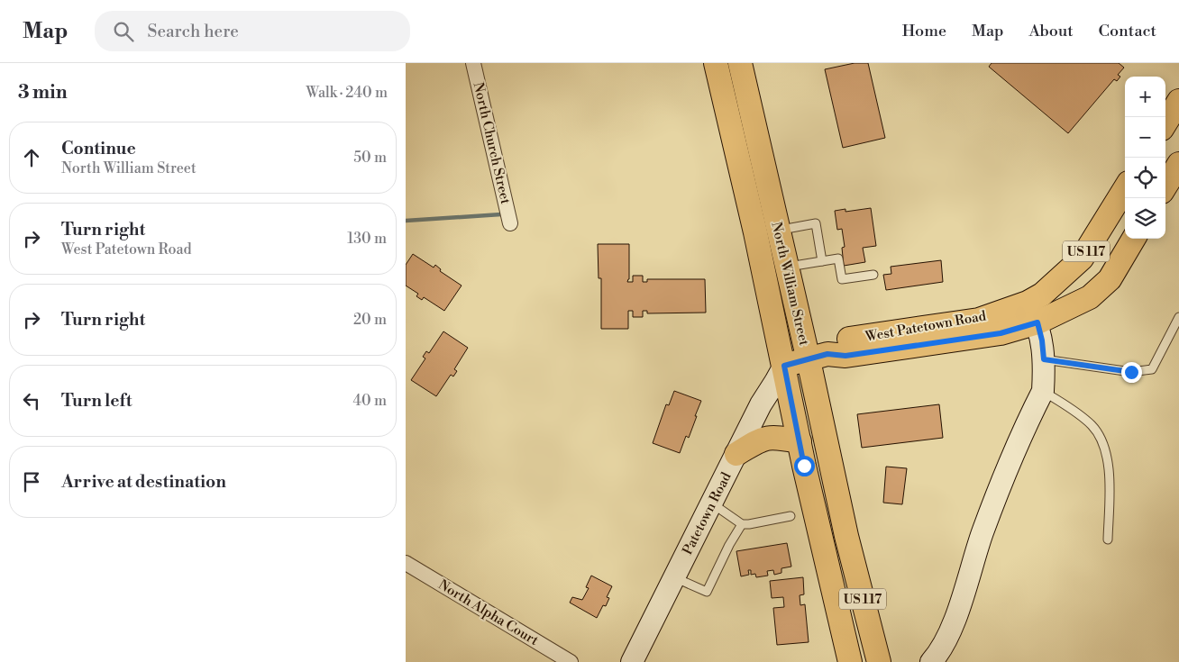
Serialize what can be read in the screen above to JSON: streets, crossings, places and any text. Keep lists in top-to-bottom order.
{
  "streets": {
    "main road": ["US 117", "North William Street", "West Patetown Road"],
    "street": ["North Church Street", "Patetown Road", "North Alpha Court"]
  },
  "crossings": [
    ["US 117", "West Patetown Road"],
    ["North William Street", "West Patetown Road"],
    ["North William Street", "Patetown Road"],
    ["West Patetown Road", "Patetown Road"]
  ],
  "page": {
    "header": "Map",
    "search": "Search here",
    "nav": [
      "Home",
      "Map",
      "About",
      "Contact"
    ],
    "heading": ["3 min", "Walk · 240 m"],
    "map_buttons": ["+", "−"],
    "list": [
      ["Continue", "North William Street", "50 m"],
      ["Turn right", "West Patetown Road", "130 m"],
      ["Turn right", "20 m"],
      ["Turn left", "40 m"],
      "Arrive at destination"
    ]
  }
}
